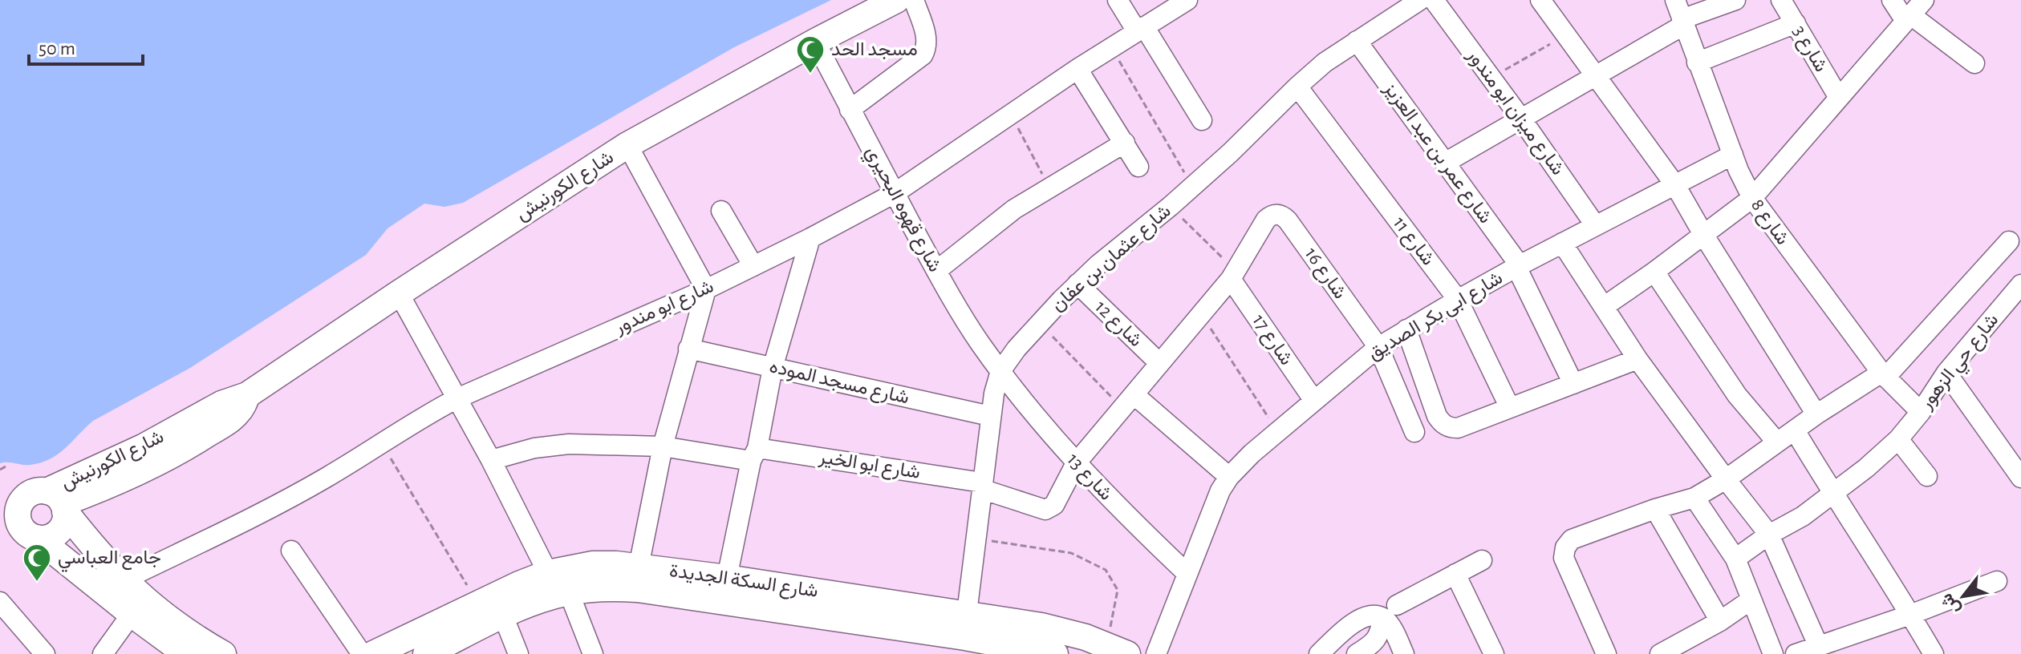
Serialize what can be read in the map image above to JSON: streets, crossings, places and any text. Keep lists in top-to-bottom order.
{
  "streets": {
    "main road": ["شارع الكورنيش", "شارع السكة الجديدة"],
    "street": [
      "شارع 3",
      "شارع ميزان ابو مندور",
      "شارع عمر بن عبد العزيز",
      "شارع قهوه البحيري",
      "شارع 8",
      "شارع 11",
      "شارع عثمان بن عفان",
      "شارع 16",
      "شارع ابو مندور",
      "شارع ابى بكر الصديق",
      "شارع 12",
      "شارع 17",
      "شارع حي الزهور",
      "شارع مسجد الموده",
      "شارع ابو الخير",
      "شارع 13"
    ]
  },
  "crossings": [
    ["شارع ميزان ابو مندور", "شارع ابى بكر الصديق"],
    ["شارع عمر بن عبد العزيز", "شارع عثمان بن عفان"],
    ["شارع عمر بن عبد العزيز", "شارع ابى بكر الصديق"],
    ["شارع الكورنيش", "شارع قهوه البحيري"],
    ["شارع قهوه البحيري", "شارع عثمان بن عفان"],
    ["شارع قهوه البحيري", "شارع ابو مندور"],
    ["شارع قهوه البحيري", "شارع 13"],
    ["شارع 8", "شارع ابى بكر الصديق"],
    ["شارع 8", "شارع حي الزهور"],
    ["شارع 11", "شارع عثمان بن عفان"],
    ["شارع 11", "شارع ابى بكر الصديق"],
    ["شارع عثمان بن عفان", "شارع 12"],
    ["شارع عثمان بن عفان", "شارع مسجد الموده"],
    ["شارع عثمان بن عفان", "شارع ابو الخير"],
    ["شارع عثمان بن عفان", "شارع 13"],
    ["شارع عثمان بن عفان", "شارع السكة الجديدة"],
    ["شارع 16", "شارع ابى بكر الصديق"],
    ["شارع 16", "شارع 17"],
    ["شارع ابى بكر الصديق", "شارع 17"],
    ["شارع ابى بكر الصديق", "شارع 13"],
    ["شارع ابو الخير", "شارع 13"]
  ],
  "places": {
    "mosque": ["مسجد الحد", "جامع العباسي"]
  },
  "scale_bar": "50 m",
  "north": "bottom left"
}
